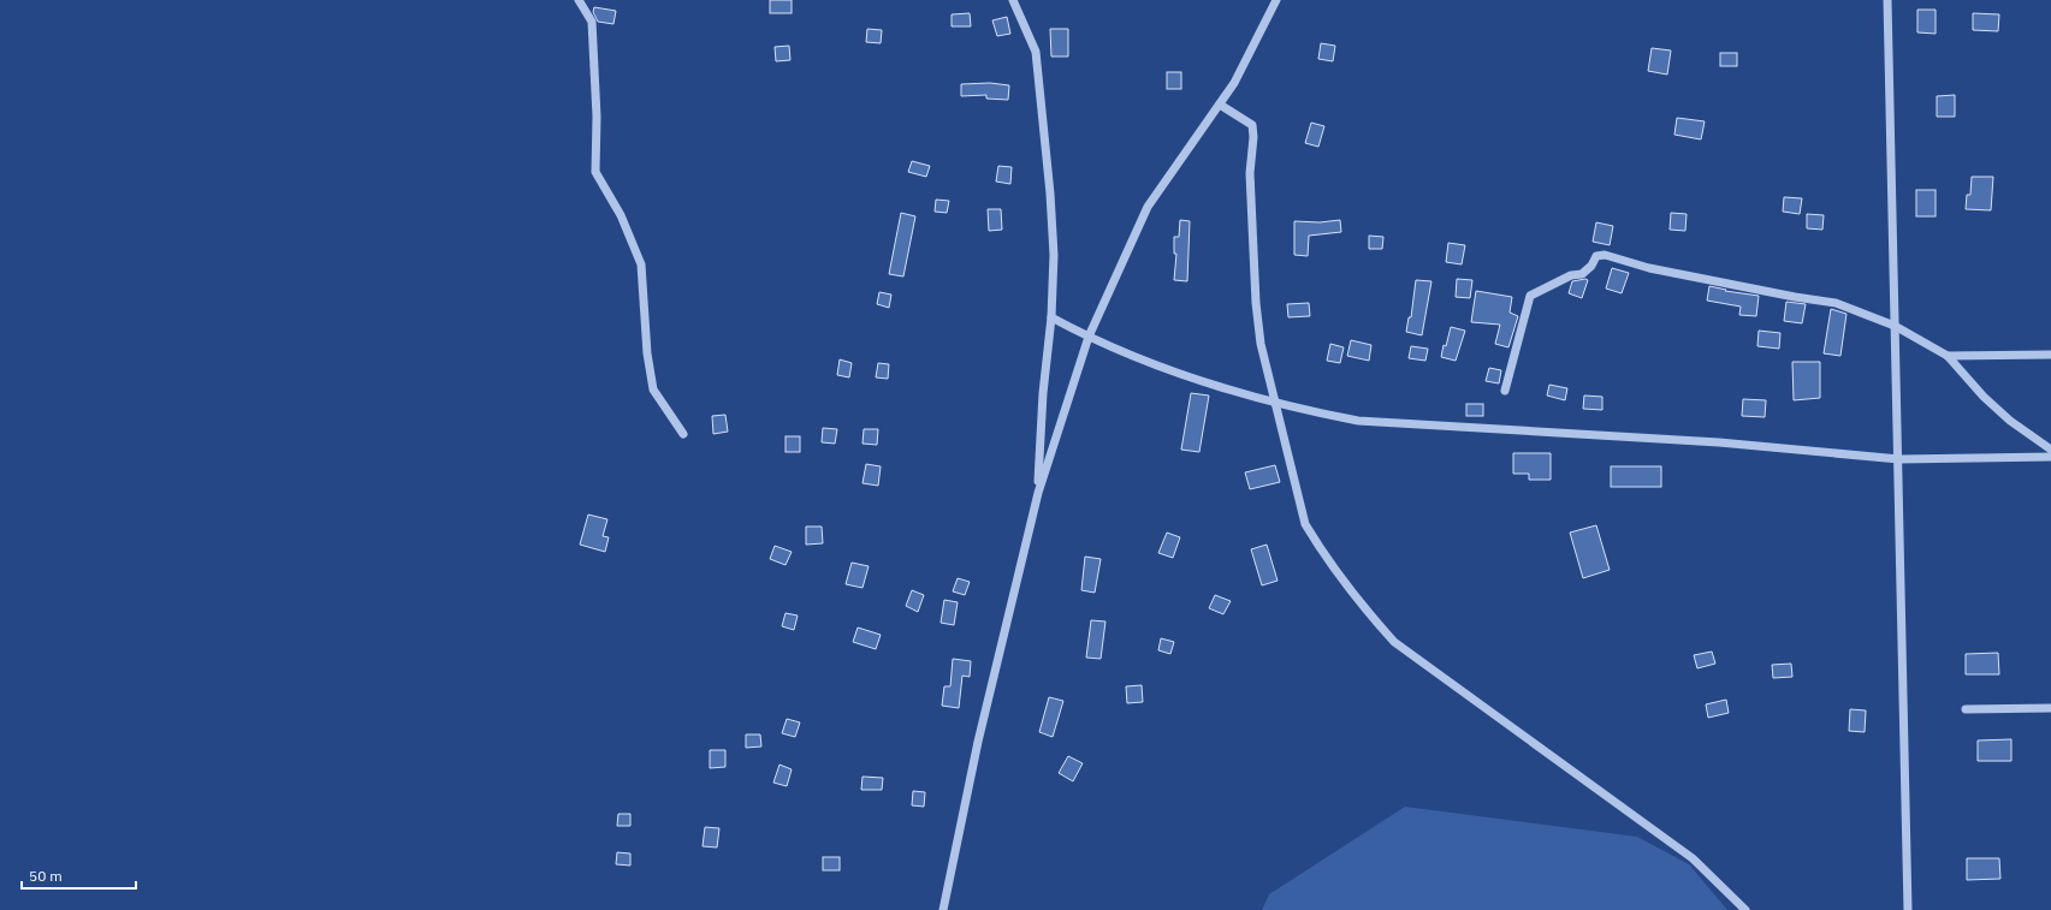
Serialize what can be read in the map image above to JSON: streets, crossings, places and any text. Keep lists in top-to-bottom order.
{
  "scale_bar": "50 m"
}
